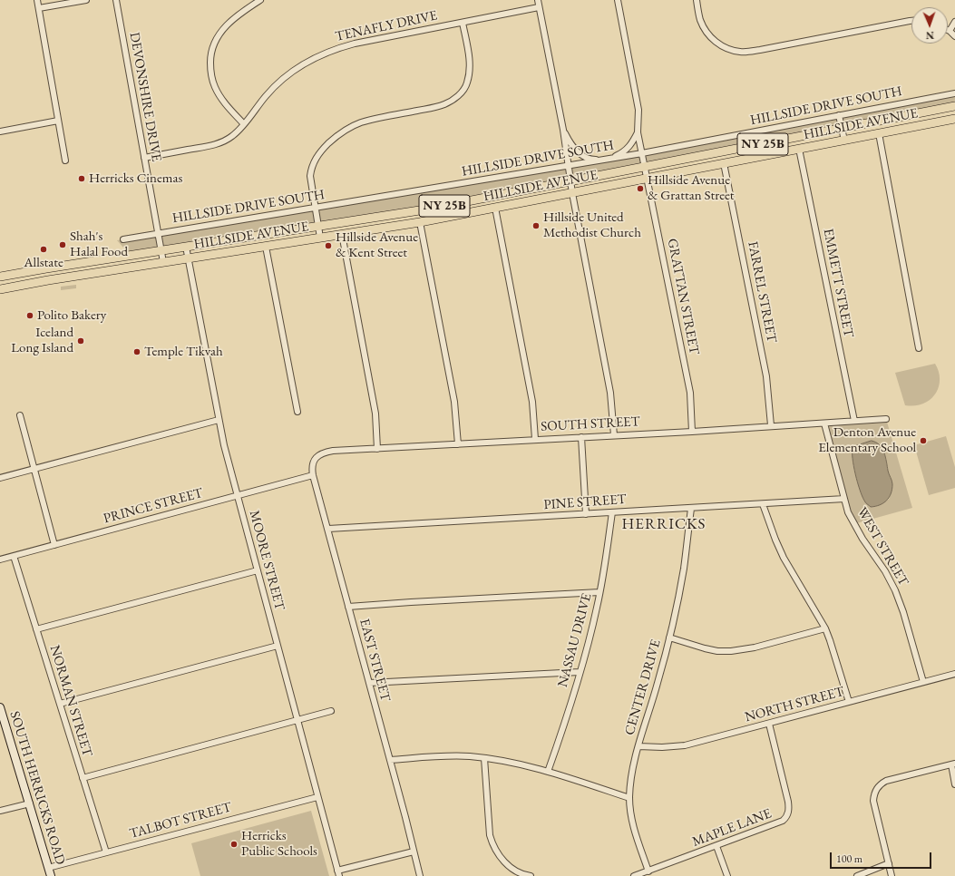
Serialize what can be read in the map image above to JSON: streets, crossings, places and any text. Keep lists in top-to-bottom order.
{
  "streets": {
    "main road": ["HILLSIDE AVENUE", "NY 25B", "SOUTH HERRICKS ROAD"],
    "street": [
      "TENAFLY DRIVE",
      "DEVONSHIRE DRIVE",
      "HILLSIDE DRIVE SOUTH",
      "EMMETT STREET",
      "FARREL STREET",
      "GRATTAN STREET",
      "SOUTH STREET",
      "PINE STREET",
      "PRINCE STREET",
      "WEST STREET",
      "MOORE STREET",
      "NASSAU DRIVE",
      "EAST STREET",
      "CENTER DRIVE",
      "NORMAN STREET",
      "NORTH STREET",
      "TALBOT STREET",
      "MAPLE LANE"
    ]
  },
  "crossings": [
    ["TENAFLY DRIVE", "DEVONSHIRE DRIVE"],
    ["DEVONSHIRE DRIVE", "HILLSIDE DRIVE SOUTH"],
    ["DEVONSHIRE DRIVE", "HILLSIDE AVENUE"],
    ["HILLSIDE DRIVE SOUTH", "GRATTAN STREET"],
    ["HILLSIDE AVENUE", "EMMETT STREET"],
    ["HILLSIDE AVENUE", "FARREL STREET"],
    ["HILLSIDE AVENUE", "GRATTAN STREET"],
    ["HILLSIDE AVENUE", "MOORE STREET"],
    ["EMMETT STREET", "SOUTH STREET"],
    ["FARREL STREET", "SOUTH STREET"],
    ["GRATTAN STREET", "SOUTH STREET"],
    ["SOUTH STREET", "PRINCE STREET"],
    ["SOUTH STREET", "WEST STREET"],
    ["SOUTH STREET", "EAST STREET"],
    ["PINE STREET", "WEST STREET"],
    ["PINE STREET", "NASSAU DRIVE"],
    ["PINE STREET", "EAST STREET"],
    ["PINE STREET", "CENTER DRIVE"],
    ["PRINCE STREET", "MOORE STREET"],
    ["PRINCE STREET", "EAST STREET"],
    ["PRINCE STREET", "NORMAN STREET"],
    ["WEST STREET", "NORTH STREET"],
    ["MOORE STREET", "TALBOT STREET"],
    ["CENTER DRIVE", "NORTH STREET"],
    ["CENTER DRIVE", "MAPLE LANE"],
    ["NORMAN STREET", "TALBOT STREET"],
    ["NORTH STREET", "MAPLE LANE"],
    ["SOUTH HERRICKS ROAD", "TALBOT STREET"]
  ],
  "districts": ["HERRICKS"],
  "places": [
    "Herricks Cinemas",
    "Hillside Avenue & Grattan Street",
    "Hillside United Methodist Church",
    "Shah's Halal Food",
    "Hillside Avenue & Kent Street",
    "Allstate",
    "Polito Bakery",
    "Iceland Long Island",
    "Temple Tikvah",
    "Denton Avenue Elementary School",
    "Herricks Public Schools"
  ],
  "scale_bar": "100 m",
  "north": "bottom"
}
